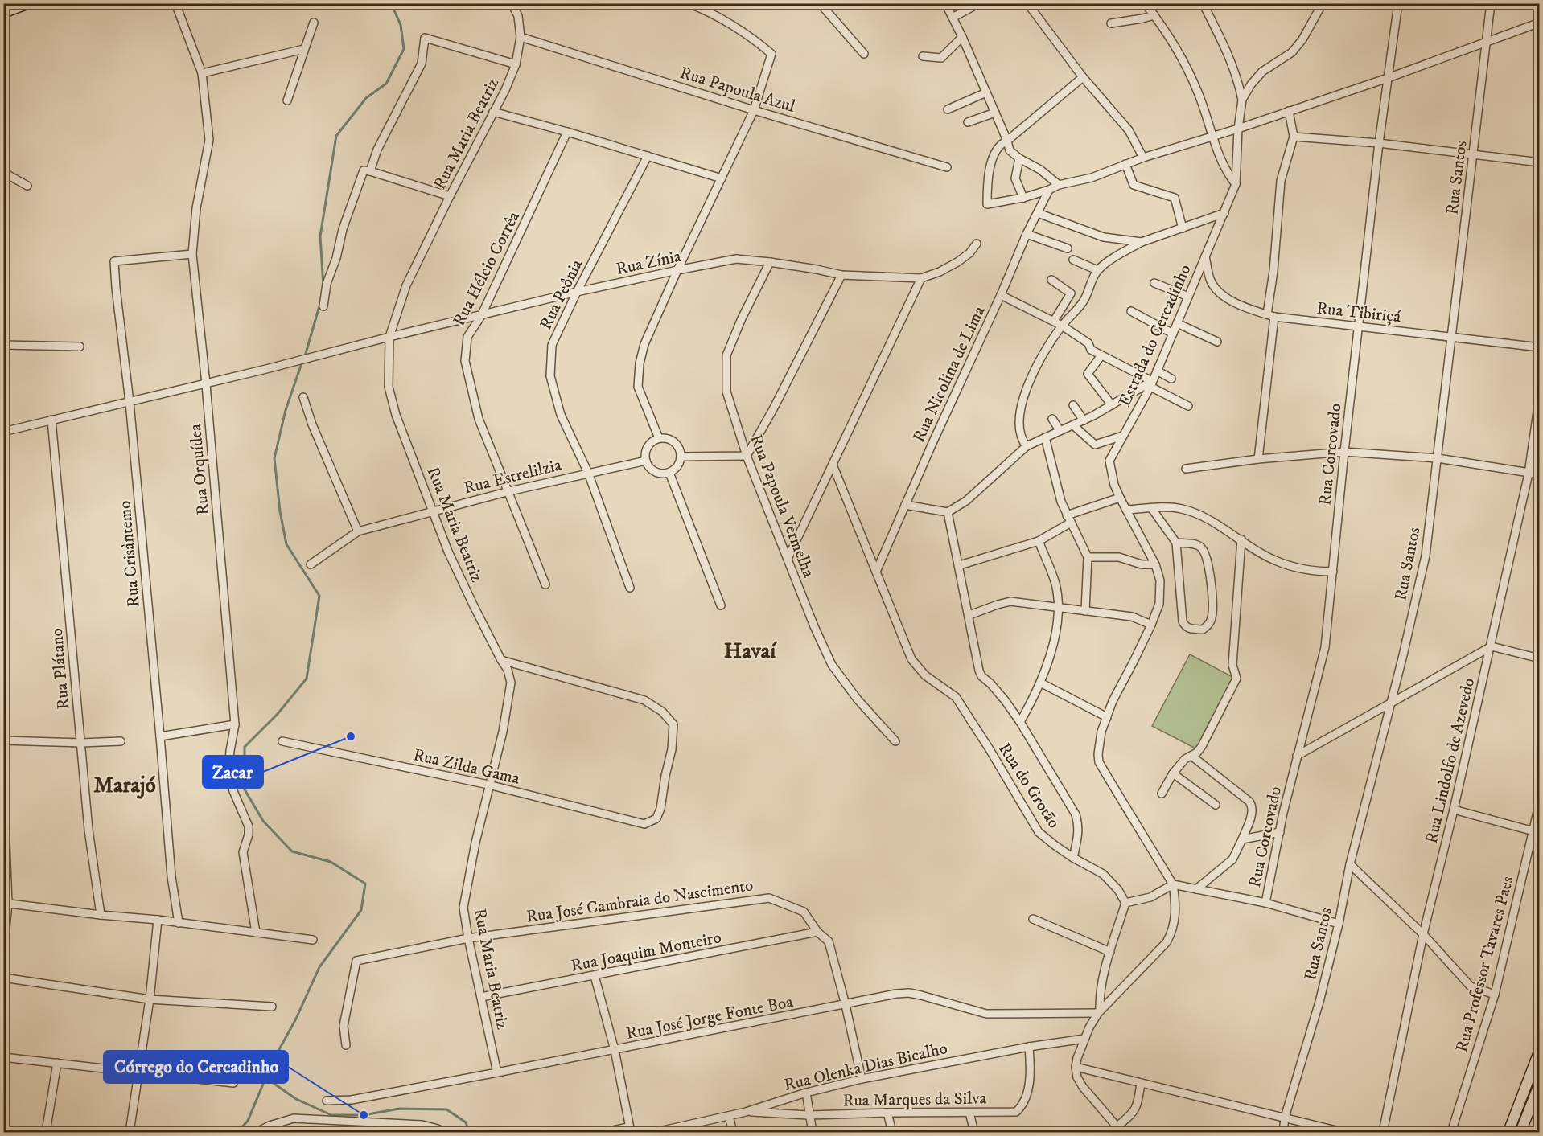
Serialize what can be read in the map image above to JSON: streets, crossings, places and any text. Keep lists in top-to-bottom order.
{
  "streets": {
    "street": [
      "Rua Papoula Azul",
      "Rua Maria Beatriz",
      "Rua Santos",
      "Rua Zínia",
      "Rua Hélcio Corrêa",
      "Rua Peônia",
      "Rua Tibiriçá",
      "Estrada do Cercadinho",
      "Rua Nicolina de Lima",
      "Rua Corcovado",
      "Rua Orquídea",
      "Rua Estrelilzia",
      "Rua Papoula Vermelha",
      "Rua Crisântemo",
      "Rua Plátano",
      "Rua Lindolfo de Azevedo",
      "Rua Zilda Gama",
      "Rua do Grotão",
      "Rua José Cambraia do Nascimento",
      "Rua Joaquim Monteiro",
      "Rua Professor Tavares Paes",
      "Rua José Jorge Fonte Boa",
      "Rua Olenka Dias Bicalho",
      "Rua Marques da Silva"
    ]
  },
  "crossings": [
    ["Rua Papoula Azul", "Rua Maria Beatriz"],
    ["Rua Maria Beatriz", "Rua Zínia"],
    ["Rua Maria Beatriz", "Rua Estrelilzia"],
    ["Rua Maria Beatriz", "Rua Zilda Gama"],
    ["Rua Maria Beatriz", "Rua José Cambraia do Nascimento"],
    ["Rua Maria Beatriz", "Rua Joaquim Monteiro"],
    ["Rua Maria Beatriz", "Rua José Jorge Fonte Boa"],
    ["Rua Santos", "Rua Tibiriçá"],
    ["Rua Zínia", "Rua Hélcio Corrêa"],
    ["Rua Zínia", "Rua Peônia"],
    ["Rua Zínia", "Rua Orquídea"],
    ["Rua Zínia", "Rua Papoula Vermelha"],
    ["Rua Zínia", "Rua Crisântemo"],
    ["Rua Zínia", "Rua Plátano"],
    ["Rua Hélcio Corrêa", "Rua Estrelilzia"],
    ["Rua Peônia", "Rua Estrelilzia"],
    ["Rua Tibiriçá", "Estrada do Cercadinho"],
    ["Rua Tibiriçá", "Rua Corcovado"],
    ["Estrada do Cercadinho", "Rua José Jorge Fonte Boa"],
    ["Estrada do Cercadinho", "Rua Olenka Dias Bicalho"],
    ["Rua Nicolina de Lima", "Rua do Grotão"],
    ["Rua Orquídea", "Rua Crisântemo"],
    ["Rua José Cambraia do Nascimento", "Rua Joaquim Monteiro"],
    ["Rua José Cambraia do Nascimento", "Rua José Jorge Fonte Boa"],
    ["Rua José Cambraia do Nascimento", "Rua Olenka Dias Bicalho"],
    ["Rua Olenka Dias Bicalho", "Rua Marques da Silva"]
  ],
  "districts": ["Havaí", "Marajó"],
  "places": ["Zacar", "Córrego do Cercadinho"]
}
